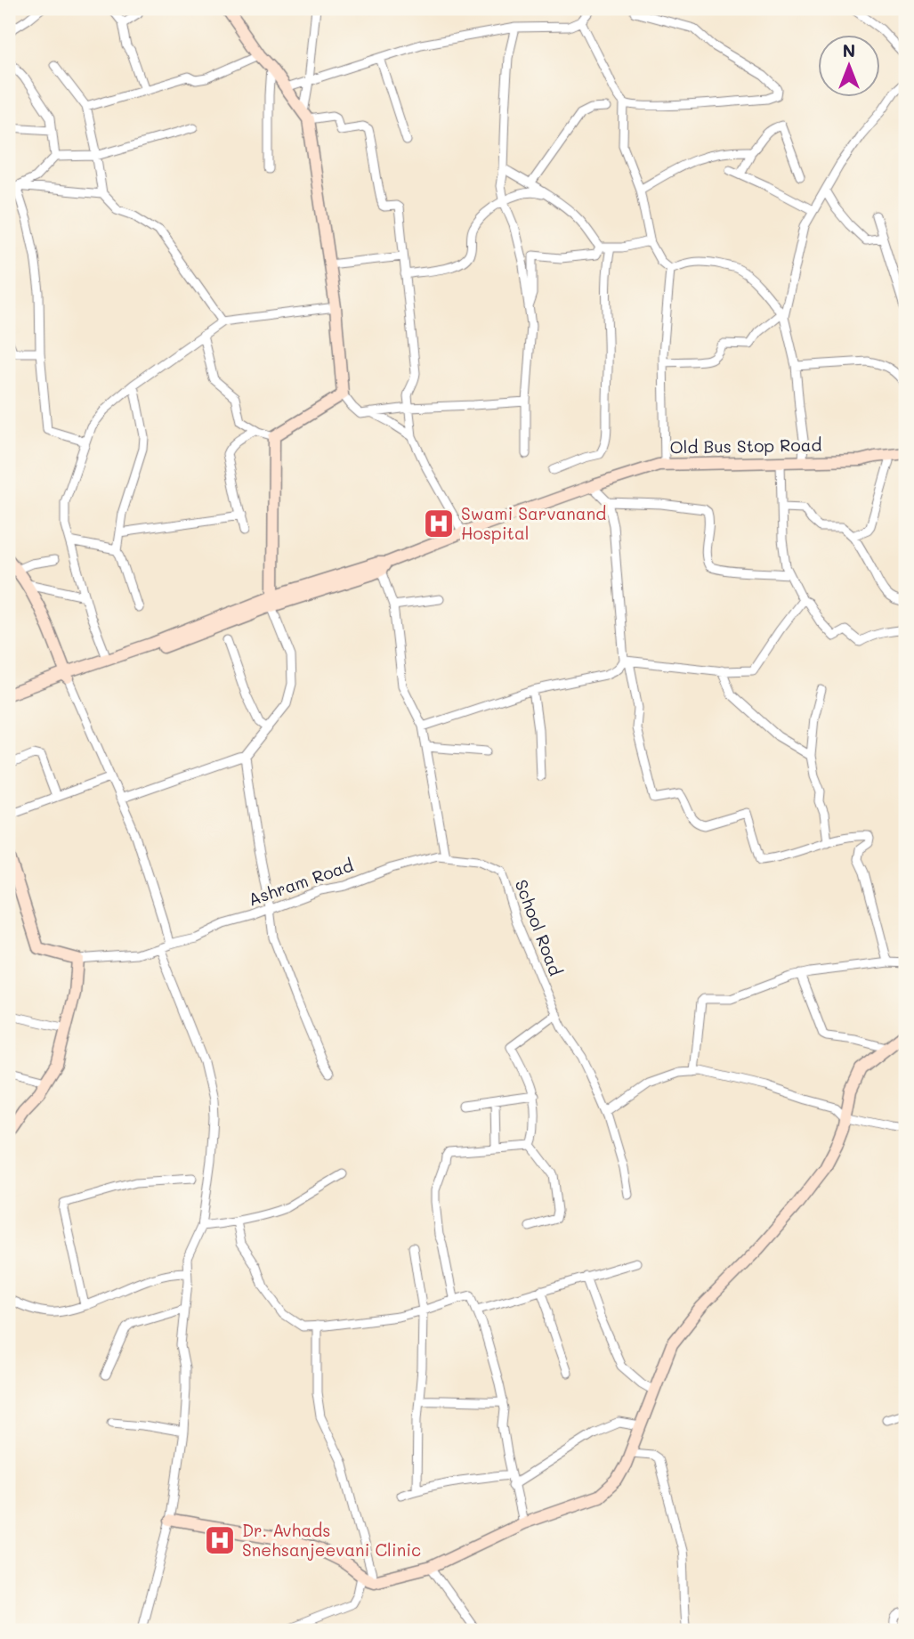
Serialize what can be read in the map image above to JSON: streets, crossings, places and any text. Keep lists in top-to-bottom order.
{
  "streets": {
    "street": ["Old Bus Stop Road", "Ashram Road", "School Road"]
  },
  "crossings": [
    ["Ashram Road", "School Road"]
  ],
  "places": {
    "hospital": ["Swami Sarvanand Hospital", "Dr. Avhads Snehsanjeevani Clinic"]
  },
  "north": "top"
}
